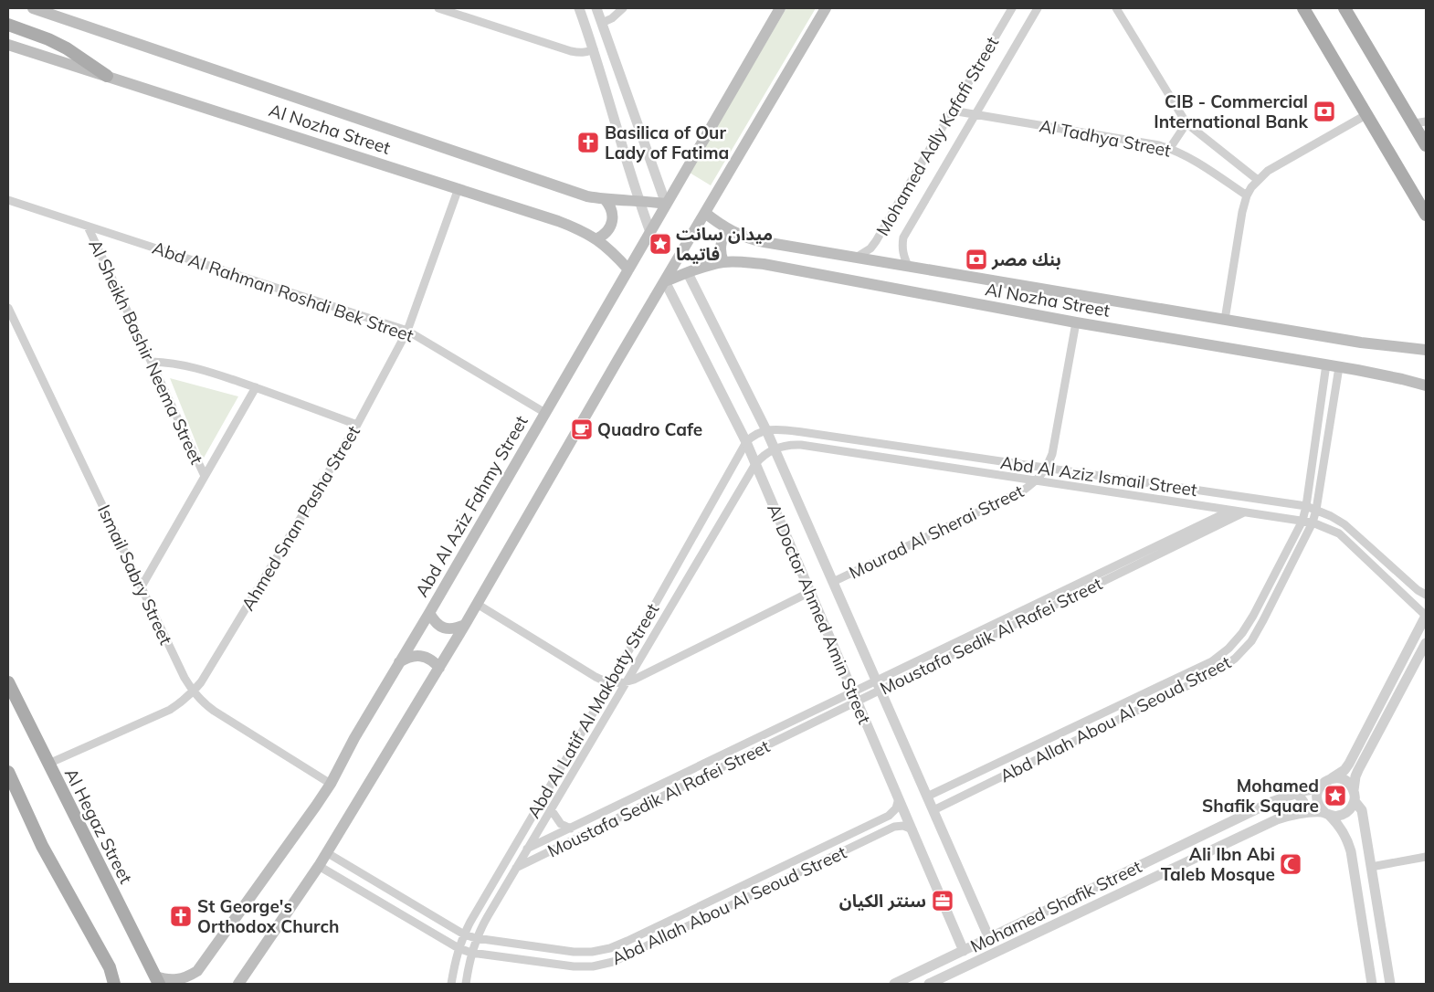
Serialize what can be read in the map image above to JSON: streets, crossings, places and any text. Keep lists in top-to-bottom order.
{
  "streets": {
    "main road": ["Al Nozha Street", "Abd Al Aziz Fahmy Street", "Al Hegaz Street"],
    "street": [
      "Mohamed Adly Kafafi Street",
      "Al Tadhya Street",
      "Abd Al Rahman Roshdi Bek Street",
      "Al Sheikh Bashir Neema Street",
      "Abd Al Aziz Ismail Street",
      "Ahmed Snan Pasha Street",
      "Mourad Al Sherai Street",
      "Ismail Sabry Street",
      "Al Doctor Ahmed Amin Street",
      "Moustafa Sedik Al Rafei Street",
      "Abd Al Latif Al Makbaty Street",
      "Abd Allah Abou Al Seoud Street",
      "Mohamed Shafik Street"
    ]
  },
  "crossings": [
    ["Al Nozha Street", "Mohamed Adly Kafafi Street"],
    ["Al Nozha Street", "Abd Al Aziz Fahmy Street"],
    ["Al Nozha Street", "Ahmed Snan Pasha Street"],
    ["Al Nozha Street", "Mourad Al Sherai Street"],
    ["Al Nozha Street", "Al Doctor Ahmed Amin Street"],
    ["Al Nozha Street", "Abd Allah Abou Al Seoud Street"],
    ["Mohamed Adly Kafafi Street", "Al Tadhya Street"],
    ["Abd Al Rahman Roshdi Bek Street", "Al Sheikh Bashir Neema Street"],
    ["Abd Al Rahman Roshdi Bek Street", "Abd Al Aziz Fahmy Street"],
    ["Abd Al Rahman Roshdi Bek Street", "Ahmed Snan Pasha Street"],
    ["Abd Al Aziz Ismail Street", "Mourad Al Sherai Street"],
    ["Abd Al Aziz Ismail Street", "Al Doctor Ahmed Amin Street"],
    ["Abd Al Aziz Ismail Street", "Moustafa Sedik Al Rafei Street"],
    ["Abd Al Aziz Ismail Street", "Abd Al Latif Al Makbaty Street"],
    ["Abd Al Aziz Ismail Street", "Abd Allah Abou Al Seoud Street"],
    ["Abd Al Aziz Fahmy Street", "Ismail Sabry Street"],
    ["Ahmed Snan Pasha Street", "Ismail Sabry Street"],
    ["Ahmed Snan Pasha Street", "Al Hegaz Street"],
    ["Mourad Al Sherai Street", "Al Doctor Ahmed Amin Street"],
    ["Al Doctor Ahmed Amin Street", "Moustafa Sedik Al Rafei Street"],
    ["Al Doctor Ahmed Amin Street", "Abd Al Latif Al Makbaty Street"],
    ["Al Doctor Ahmed Amin Street", "Abd Allah Abou Al Seoud Street"],
    ["Al Doctor Ahmed Amin Street", "Mohamed Shafik Street"],
    ["Moustafa Sedik Al Rafei Street", "Abd Al Latif Al Makbaty Street"],
    ["Abd Al Latif Al Makbaty Street", "Abd Allah Abou Al Seoud Street"]
  ],
  "places": {
    "bank": ["CIB - Commercial International Bank", "بنك مصر"],
    "church": ["Basilica of Our Lady of Fatima", "St George's Orthodox Church"],
    "place": ["ميدان سانت فاتيما", "Mohamed Shafik Square"],
    "cafe": ["Quadro Cafe"],
    "mosque": ["Ali Ibn Abi Taleb Mosque"],
    "office": ["سنتر الكيان"]
  }
}
